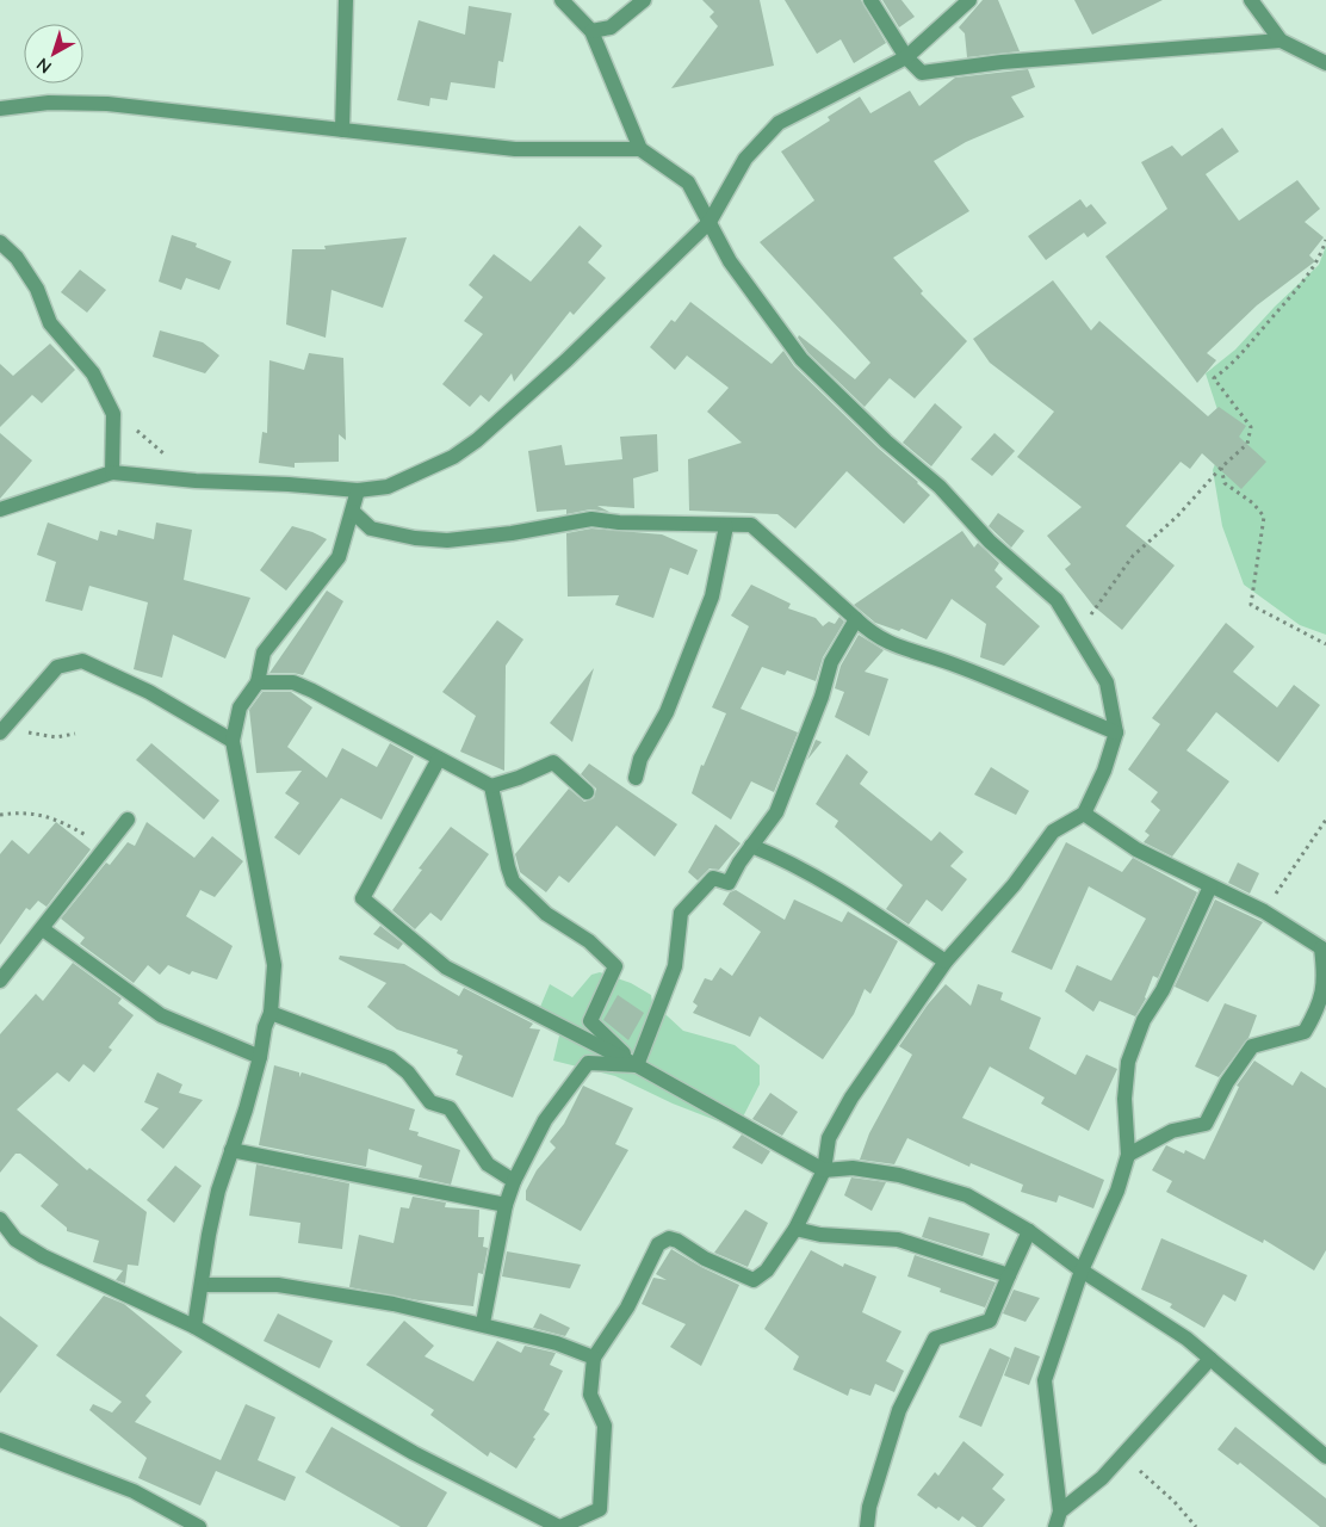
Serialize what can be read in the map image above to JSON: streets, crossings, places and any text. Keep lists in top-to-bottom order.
{
  "north": "bottom left"
}
